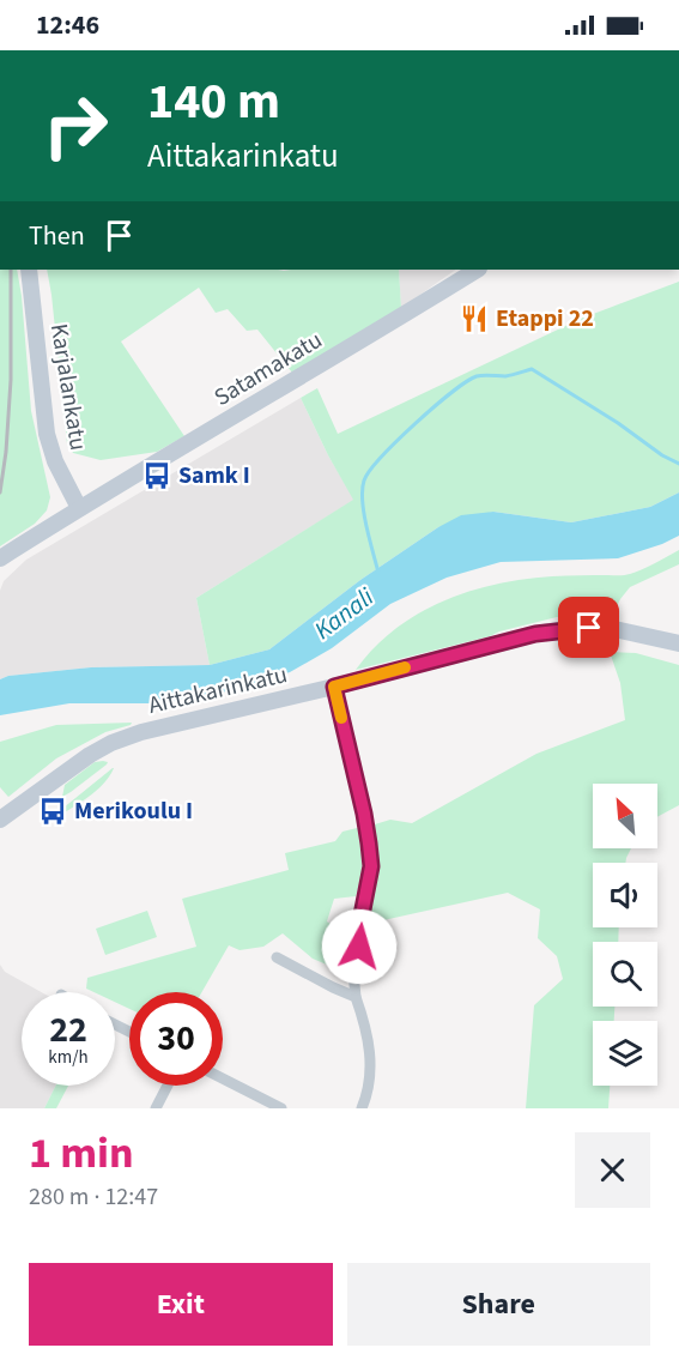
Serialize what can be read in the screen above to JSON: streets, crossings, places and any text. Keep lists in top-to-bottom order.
{
  "streets": {
    "main road": ["Satamakatu", "Karjalankatu", "Aittakarinkatu"]
  },
  "crossings": [
    ["Satamakatu", "Karjalankatu"]
  ],
  "water": ["Kanali"],
  "places": {
    "restaurant": ["Etappi 22"],
    "bus stop": ["Samk I", "Merikoulu I"]
  },
  "north": "top left",
  "page": {
    "status": "12:46",
    "turn": ["140 m", "Aittakarinkatu"],
    "then": "Then",
    "speed": "22 km/h",
    "limit": "30",
    "heading": ["1 min", "280 m · 12:47"],
    "buttons": ["Exit", "Share"]
  }
}
